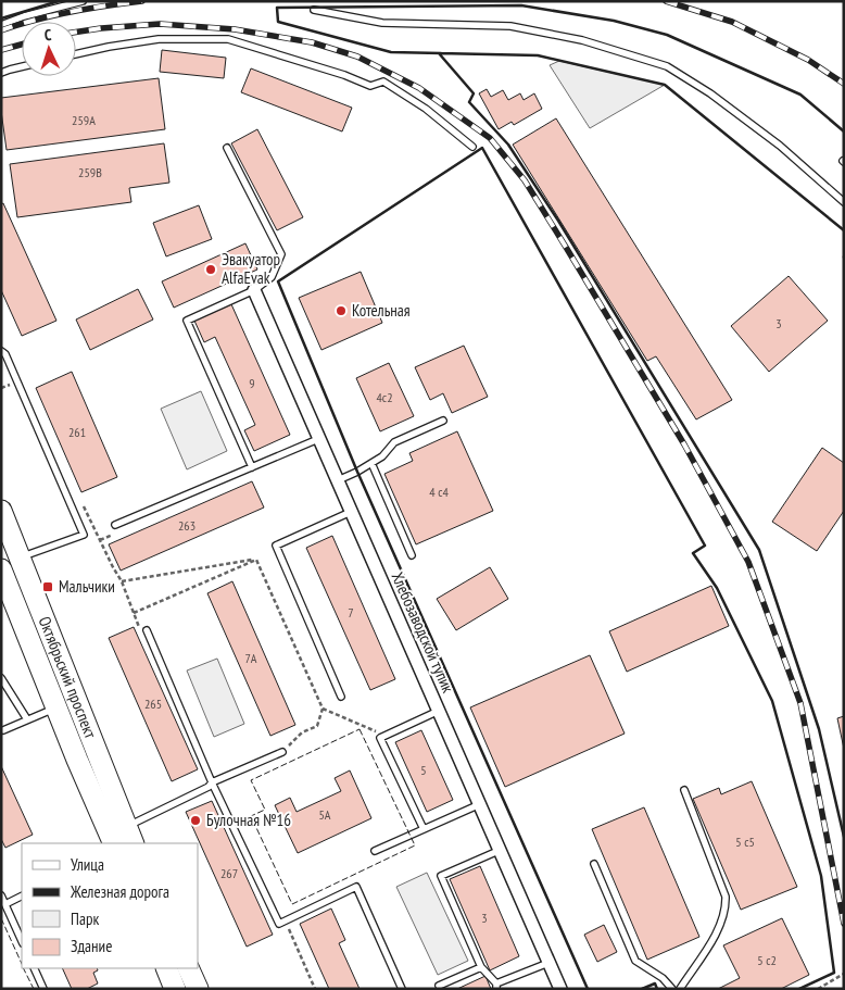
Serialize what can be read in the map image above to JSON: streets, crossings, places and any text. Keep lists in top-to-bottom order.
{
  "streets": {
    "main road": ["Октябрьский проспект"],
    "street": ["Хлебозаводской тупик"]
  },
  "places": {
    "other": ["Эвакуатор AlfaEvak", "Котельная", "Булочная №16"],
    "transit": ["Мальчики"]
  },
  "house_numbers": [
    "259А",
    "259В",
    "3",
    "9",
    "4с2",
    "261",
    "4 с4",
    "263",
    "7",
    "7А",
    "265",
    "5",
    "5А",
    "5 с5",
    "267",
    "3",
    "5 с2"
  ],
  "legend": [
    "Улица",
    "Железная дорога",
    "Парк",
    "Здание"
  ],
  "north": "top"
}
